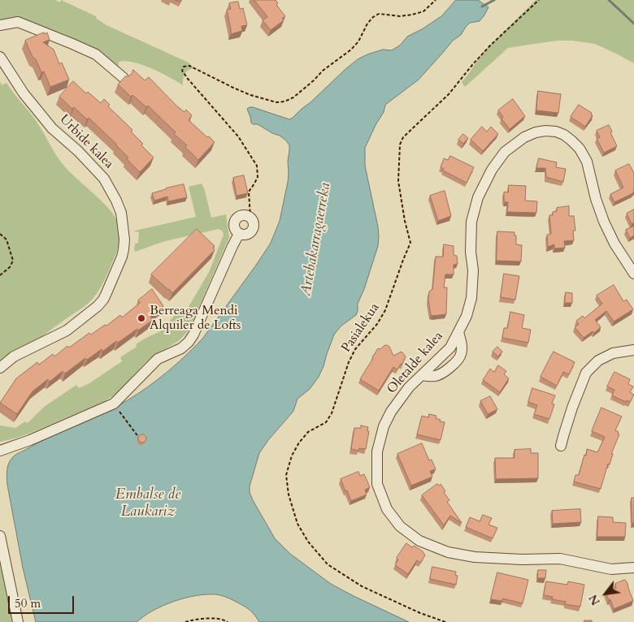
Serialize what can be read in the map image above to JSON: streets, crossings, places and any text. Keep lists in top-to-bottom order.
{
  "streets": {
    "street": ["Urbide kalea", "Oletalde kalea"],
    "path": ["Pasialekua"]
  },
  "water": ["Artebakarragaerreka", "Embalse de Laukariz"],
  "places": ["Berreaga Mendi Alquiler de Lofts"],
  "scale_bar": "50 m",
  "north": "bottom left"
}
